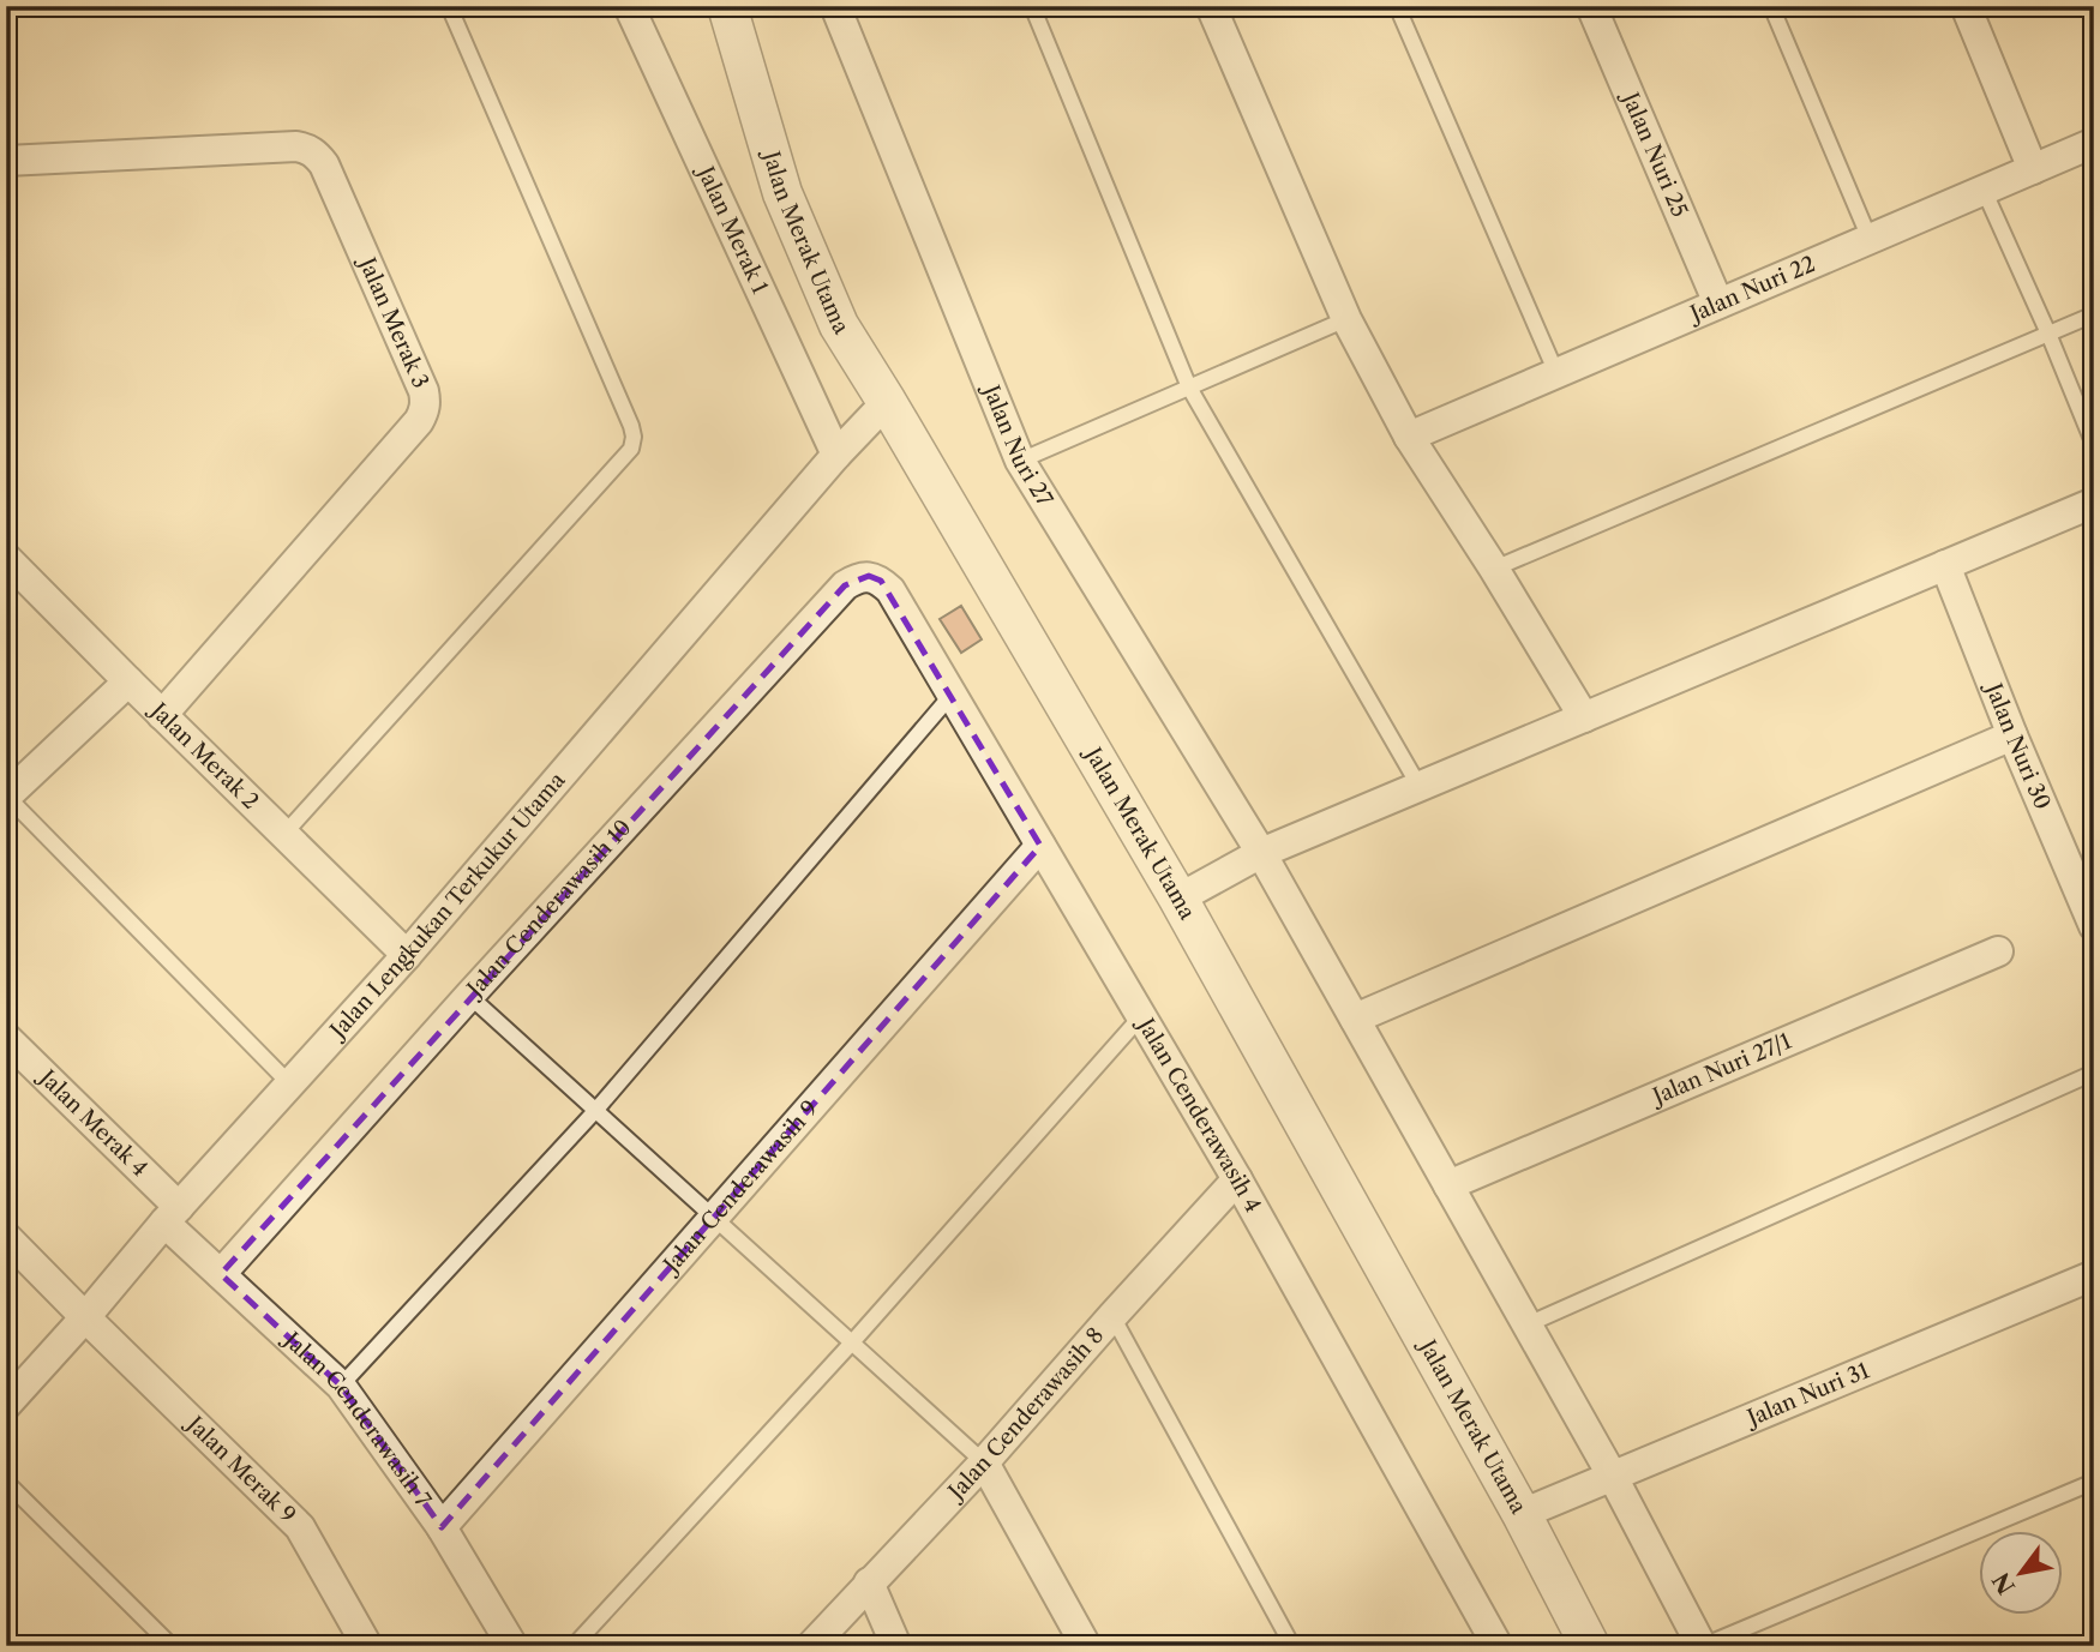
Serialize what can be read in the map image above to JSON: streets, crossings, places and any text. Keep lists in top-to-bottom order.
{
  "streets": {
    "street": [
      "Jalan Nuri 25",
      "Jalan Merak 1",
      "Jalan Merak Utama",
      "Jalan Nuri 22",
      "Jalan Merak 3",
      "Jalan Nuri 27",
      "Jalan Nuri 30",
      "Jalan Merak 2",
      "Jalan Lengkukan Terkukur Utama",
      "Jalan Cenderawasih 10",
      "Jalan Nuri 27/1",
      "Jalan Cenderawasih 4",
      "Jalan Merak 4",
      "Jalan Cenderawasih 9",
      "Jalan Nuri 31",
      "Jalan Cenderawasih 8",
      "Jalan Cenderawasih 7",
      "Jalan Merak 9"
    ]
  },
  "crossings": [
    ["Jalan Nuri 25", "Jalan Nuri 22"],
    ["Jalan Merak 1", "Jalan Lengkukan Terkukur Utama"],
    ["Jalan Merak Utama", "Jalan Lengkukan Terkukur Utama"],
    ["Jalan Merak Utama", "Jalan Nuri 31"],
    ["Jalan Merak 3", "Jalan Merak 2"],
    ["Jalan Nuri 27", "Jalan Nuri 27/1"],
    ["Jalan Nuri 27", "Jalan Nuri 31"],
    ["Jalan Merak 2", "Jalan Lengkukan Terkukur Utama"],
    ["Jalan Lengkukan Terkukur Utama", "Jalan Merak 4"],
    ["Jalan Lengkukan Terkukur Utama", "Jalan Cenderawasih 7"],
    ["Jalan Lengkukan Terkukur Utama", "Jalan Merak 9"],
    ["Jalan Cenderawasih 10", "Jalan Cenderawasih 4"],
    ["Jalan Cenderawasih 10", "Jalan Cenderawasih 7"],
    ["Jalan Cenderawasih 4", "Jalan Cenderawasih 9"],
    ["Jalan Cenderawasih 4", "Jalan Cenderawasih 8"],
    ["Jalan Merak 4", "Jalan Cenderawasih 7"],
    ["Jalan Cenderawasih 9", "Jalan Cenderawasih 7"]
  ],
  "north": "bottom left"
}
